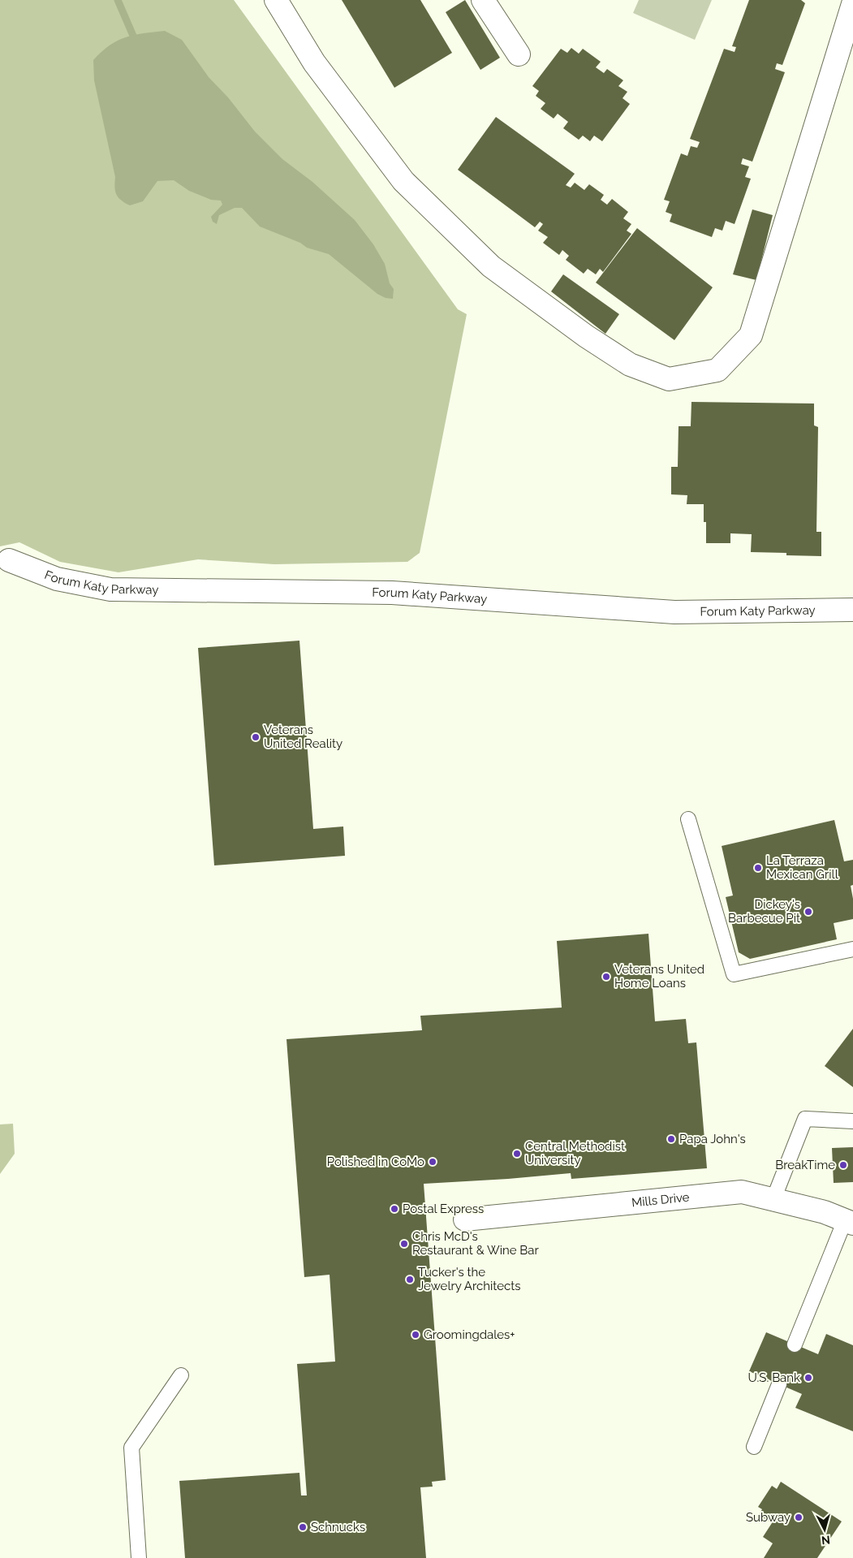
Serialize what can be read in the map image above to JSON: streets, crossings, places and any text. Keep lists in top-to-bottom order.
{
  "streets": {
    "street": ["Forum Katy Parkway", "Mills Drive"]
  },
  "places": [
    "Veterans United Reality",
    "La Terraza Mexican Grill",
    "Dickey's Barbecue Pit",
    "Veterans United Home Loans",
    "Papa John's",
    "Central Methodist University",
    "Polished in CoMo",
    "BreakTime",
    "Postal Express",
    "Chris McD's Restaurant & Wine Bar",
    "Tucker's the Jewelry Architects",
    "Groomingdales+",
    "U.S. Bank",
    "Subway",
    "Schnucks"
  ],
  "north": "bottom"
}
